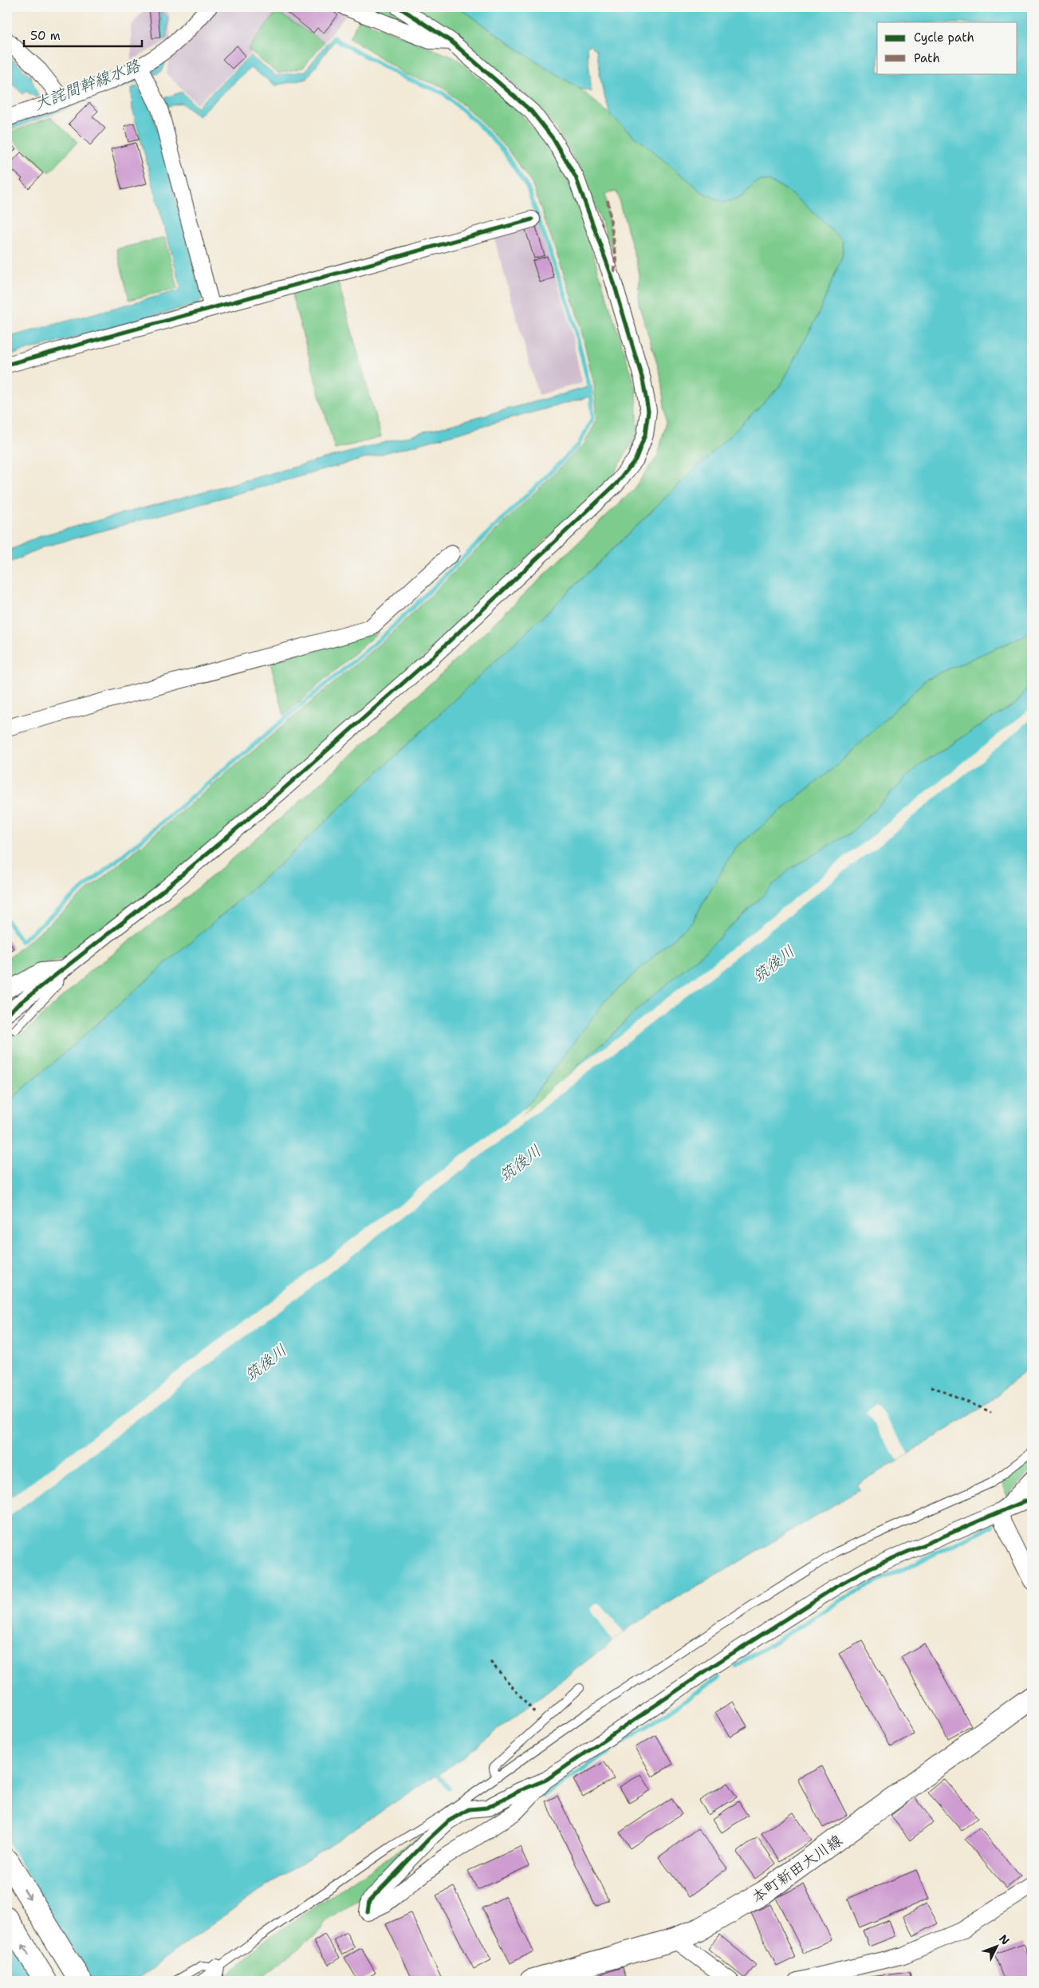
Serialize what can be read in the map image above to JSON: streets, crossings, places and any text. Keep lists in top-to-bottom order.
{
  "streets": {
    "main road": ["本町新田大川線"]
  },
  "water": ["大詫間幹線水路", "筑後川"],
  "legend": ["Cycle path", "Path"],
  "scale_bar": "50 m",
  "north": "top right"
}
